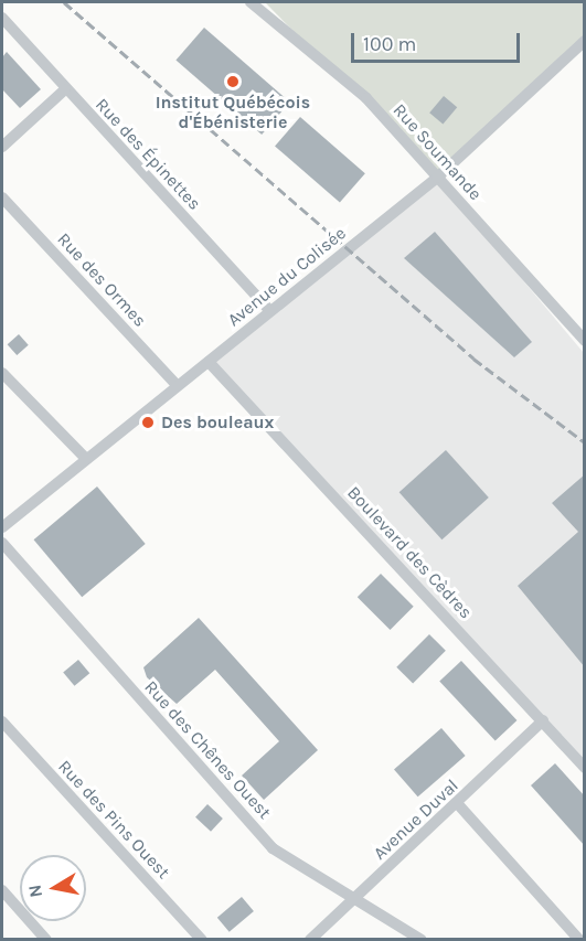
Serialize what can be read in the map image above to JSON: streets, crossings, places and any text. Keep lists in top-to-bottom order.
{
  "streets": {
    "street": [
      "Rue Soumande",
      "Rue des Épinettes",
      "Avenue du Colisée",
      "Rue des Ormes",
      "Boulevard des Cèdres",
      "Rue des Chênes Ouest",
      "Rue des Pins Ouest",
      "Avenue Duval"
    ]
  },
  "crossings": [
    ["Rue Soumande", "Avenue du Colisée"],
    ["Rue des Épinettes", "Avenue du Colisée"],
    ["Avenue du Colisée", "Rue des Ormes"],
    ["Avenue du Colisée", "Boulevard des Cèdres"],
    ["Boulevard des Cèdres", "Avenue Duval"],
    ["Rue des Chênes Ouest", "Avenue Duval"]
  ],
  "places": ["Institut Québécois d'Ébénisterie", "Des bouleaux"],
  "scale_bar": "100 m",
  "north": "left"
}
